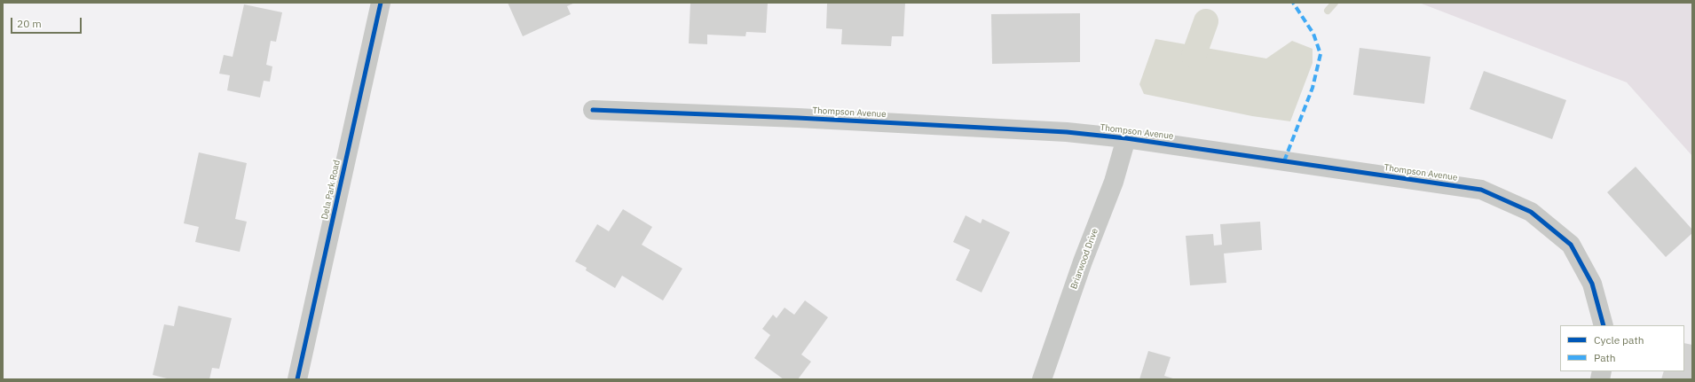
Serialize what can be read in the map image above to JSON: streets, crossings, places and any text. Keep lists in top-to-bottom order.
{
  "streets": {
    "street": ["Thompson Avenue", "Dela Park Road", "Briarwood Drive"]
  },
  "crossings": [
    ["Thompson Avenue", "Briarwood Drive"]
  ],
  "legend": ["Cycle path", "Path"],
  "scale_bar": "20 m"
}
